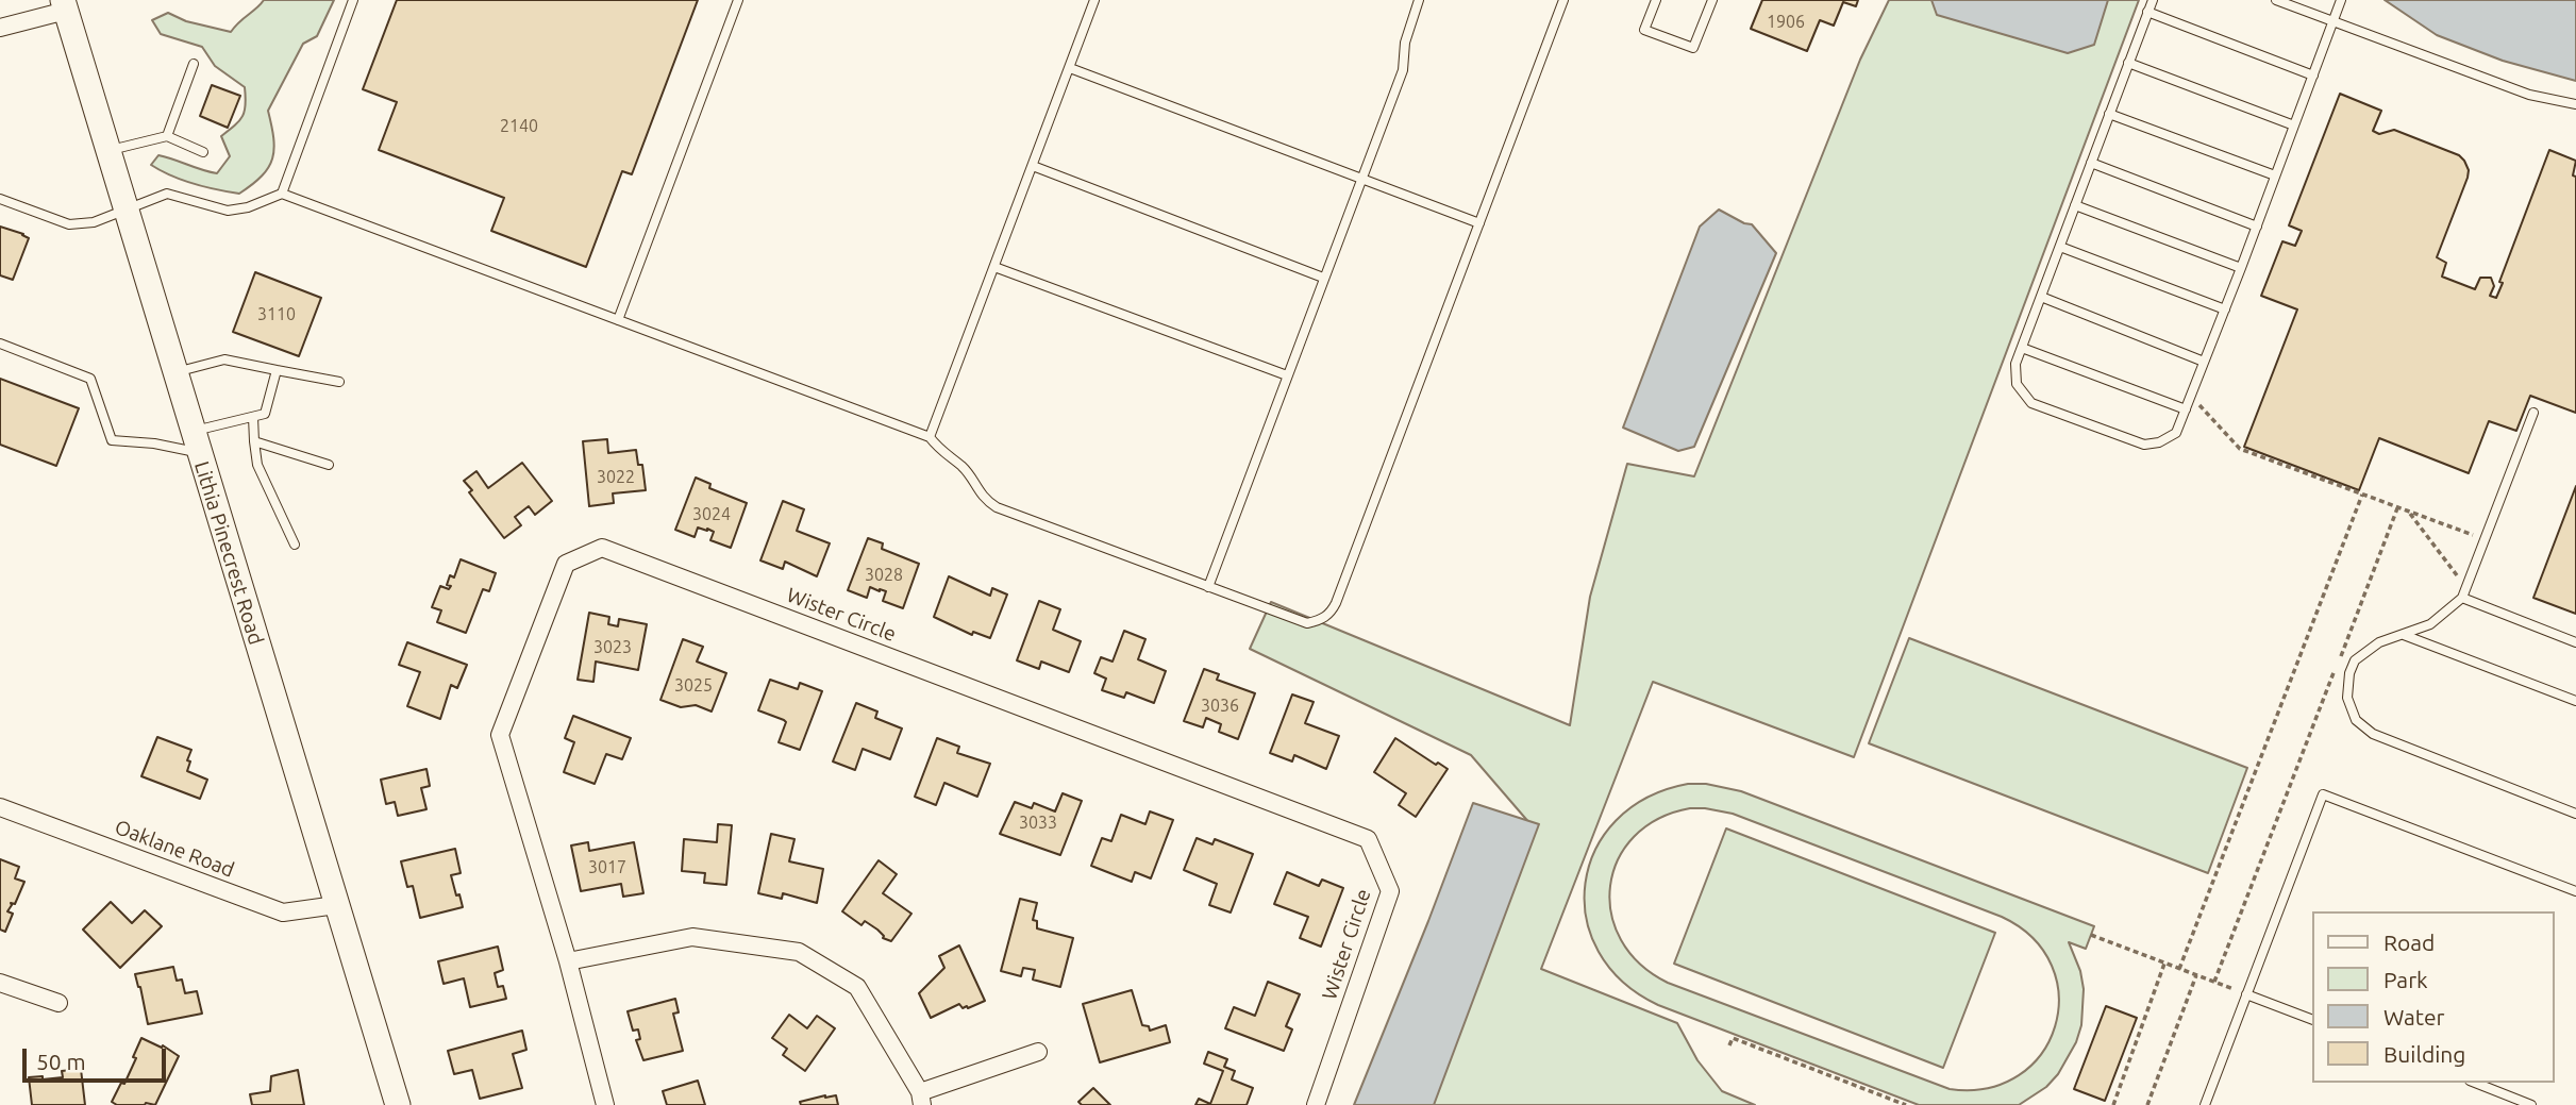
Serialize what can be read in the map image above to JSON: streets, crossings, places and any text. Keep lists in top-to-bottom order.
{
  "streets": {
    "main road": ["Lithia Pinecrest Road"],
    "street": ["Wister Circle", "Oaklane Road"]
  },
  "crossings": [
    ["Lithia Pinecrest Road", "Oaklane Road"]
  ],
  "house_numbers": [
    "1906",
    "2140",
    "3110",
    "3022",
    "3024",
    "3028",
    "3023",
    "3025",
    "3036",
    "3033",
    "3017"
  ],
  "legend": [
    "Road",
    "Park",
    "Water",
    "Building"
  ],
  "scale_bar": "50 m"
}
